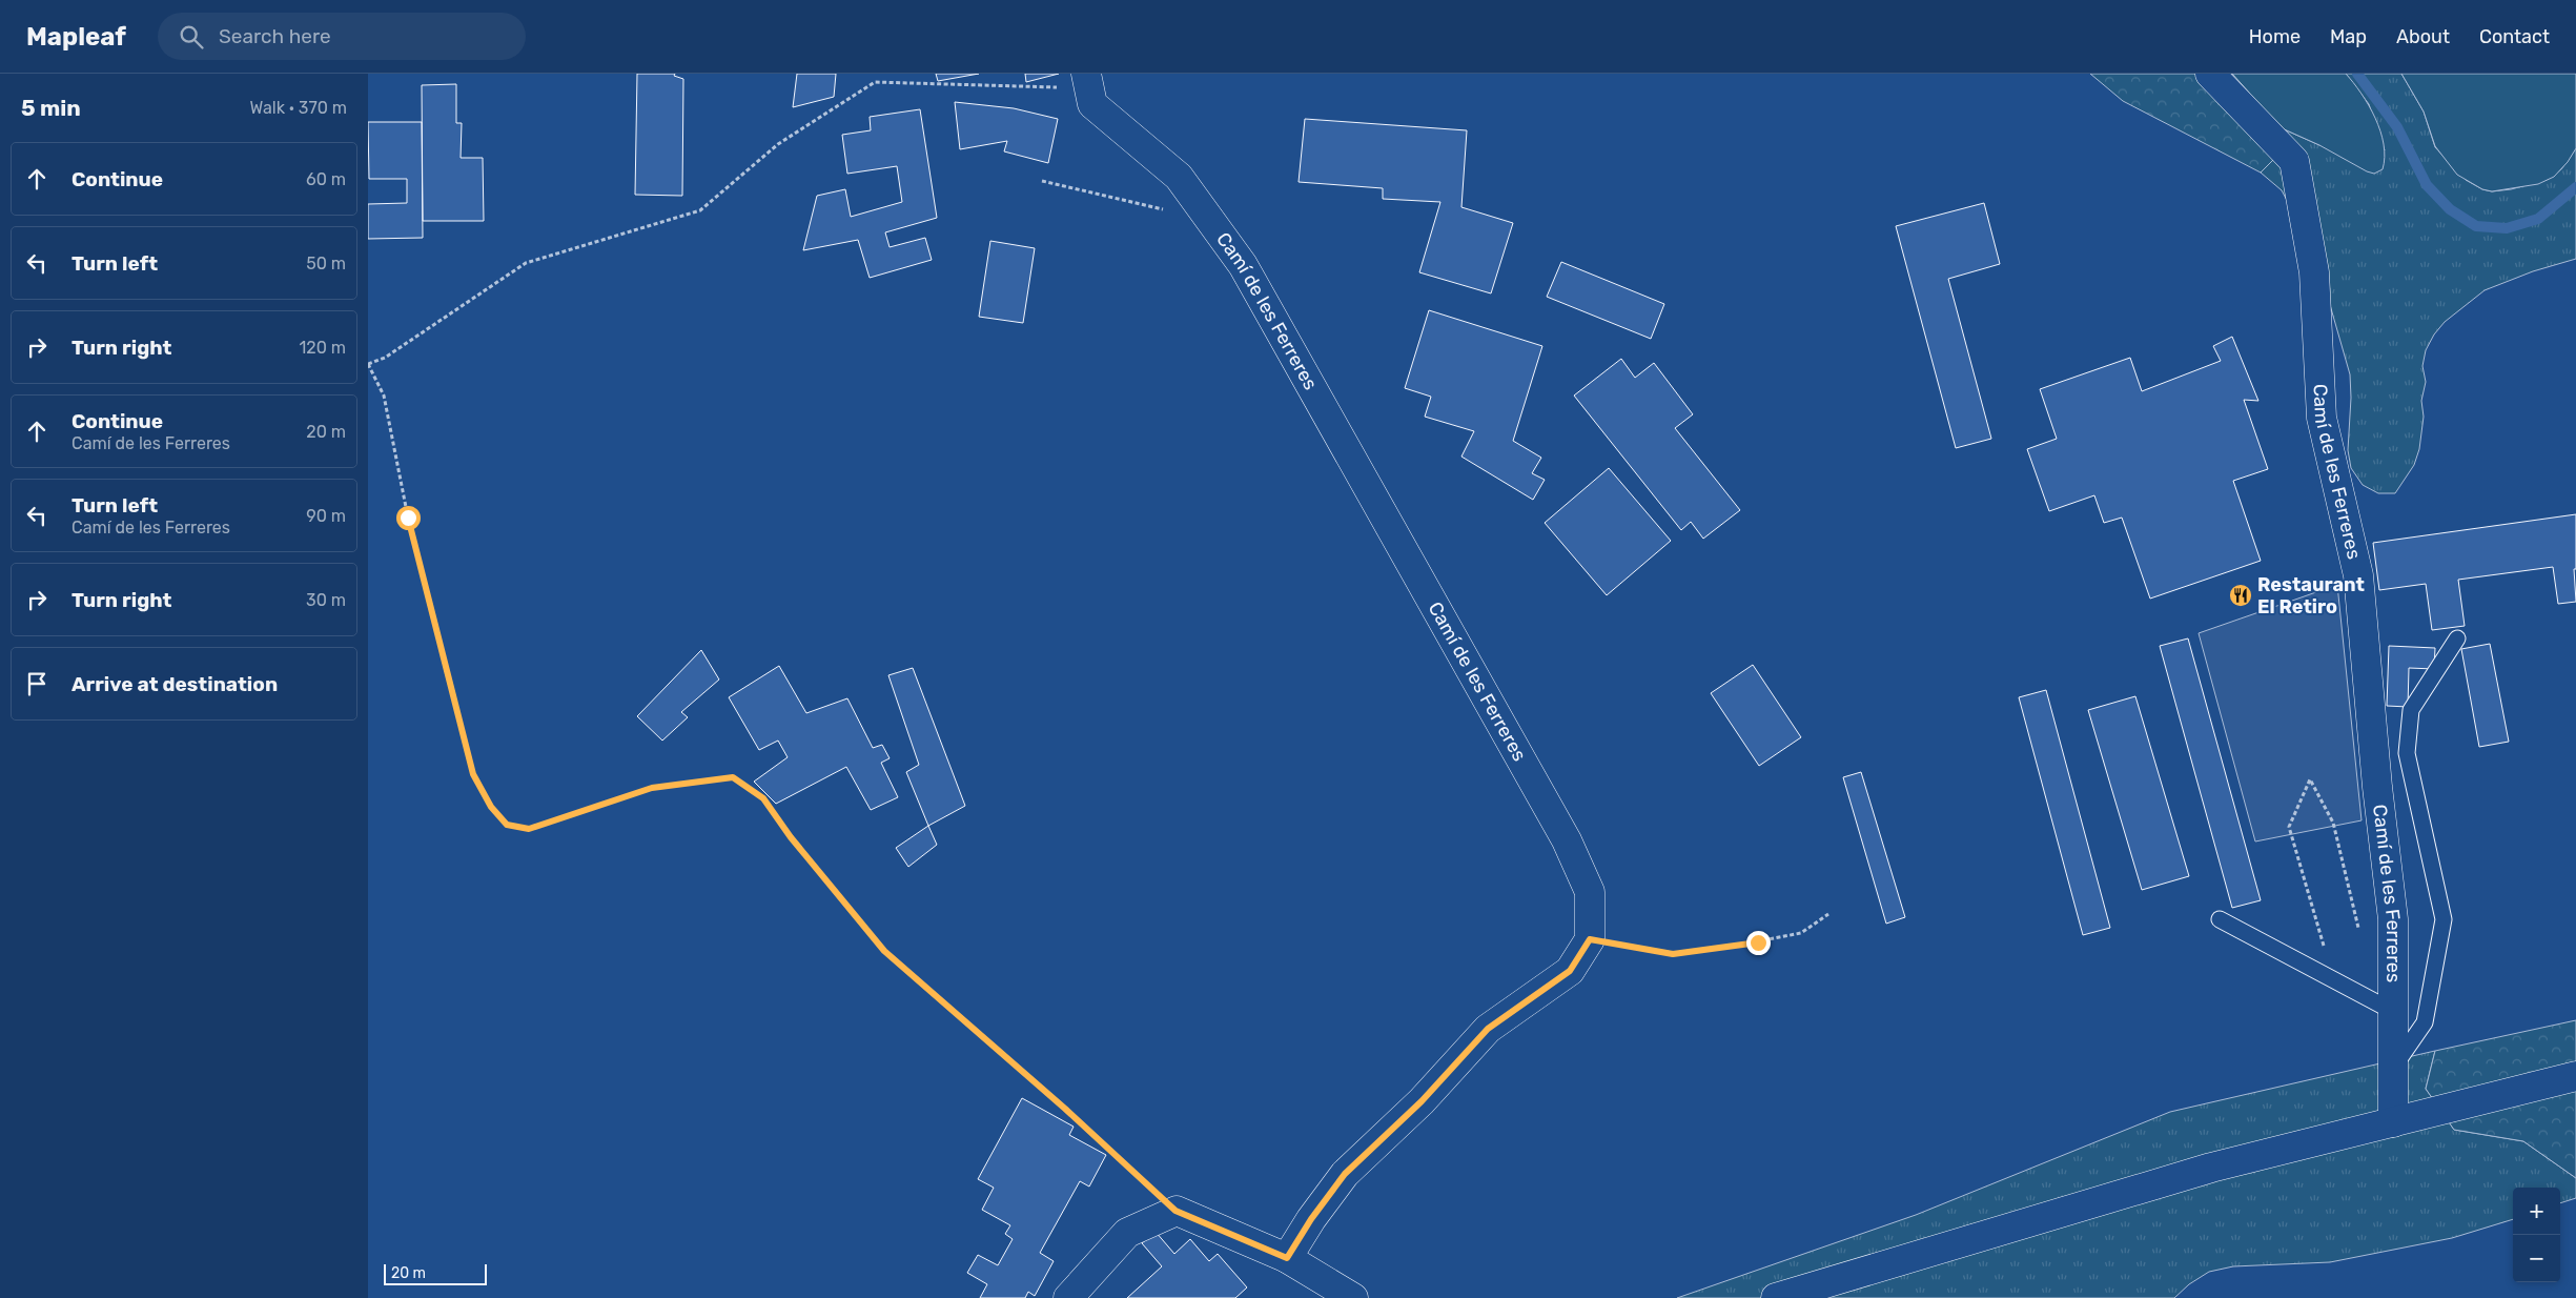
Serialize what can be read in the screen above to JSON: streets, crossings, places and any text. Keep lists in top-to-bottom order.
{
  "streets": {
    "street": ["Camí de les Ferreres"]
  },
  "places": {
    "restaurant": ["Restaurant El Retiro"]
  },
  "scale_bar": "20 m",
  "page": {
    "header": "Mapleaf",
    "search": "Search here",
    "nav": [
      "Home",
      "Map",
      "About",
      "Contact"
    ],
    "heading": ["5 min", "Walk · 370 m"],
    "list": [
      ["Continue", "60 m"],
      ["Turn left", "50 m"],
      ["Turn right", "120 m"],
      ["Continue", "Camí de les Ferreres", "20 m"],
      ["Turn left", "Camí de les Ferreres", "90 m"],
      ["Turn right", "30 m"],
      "Arrive at destination"
    ],
    "map_buttons": ["+", "−"],
    "scale": "20 m"
  }
}
